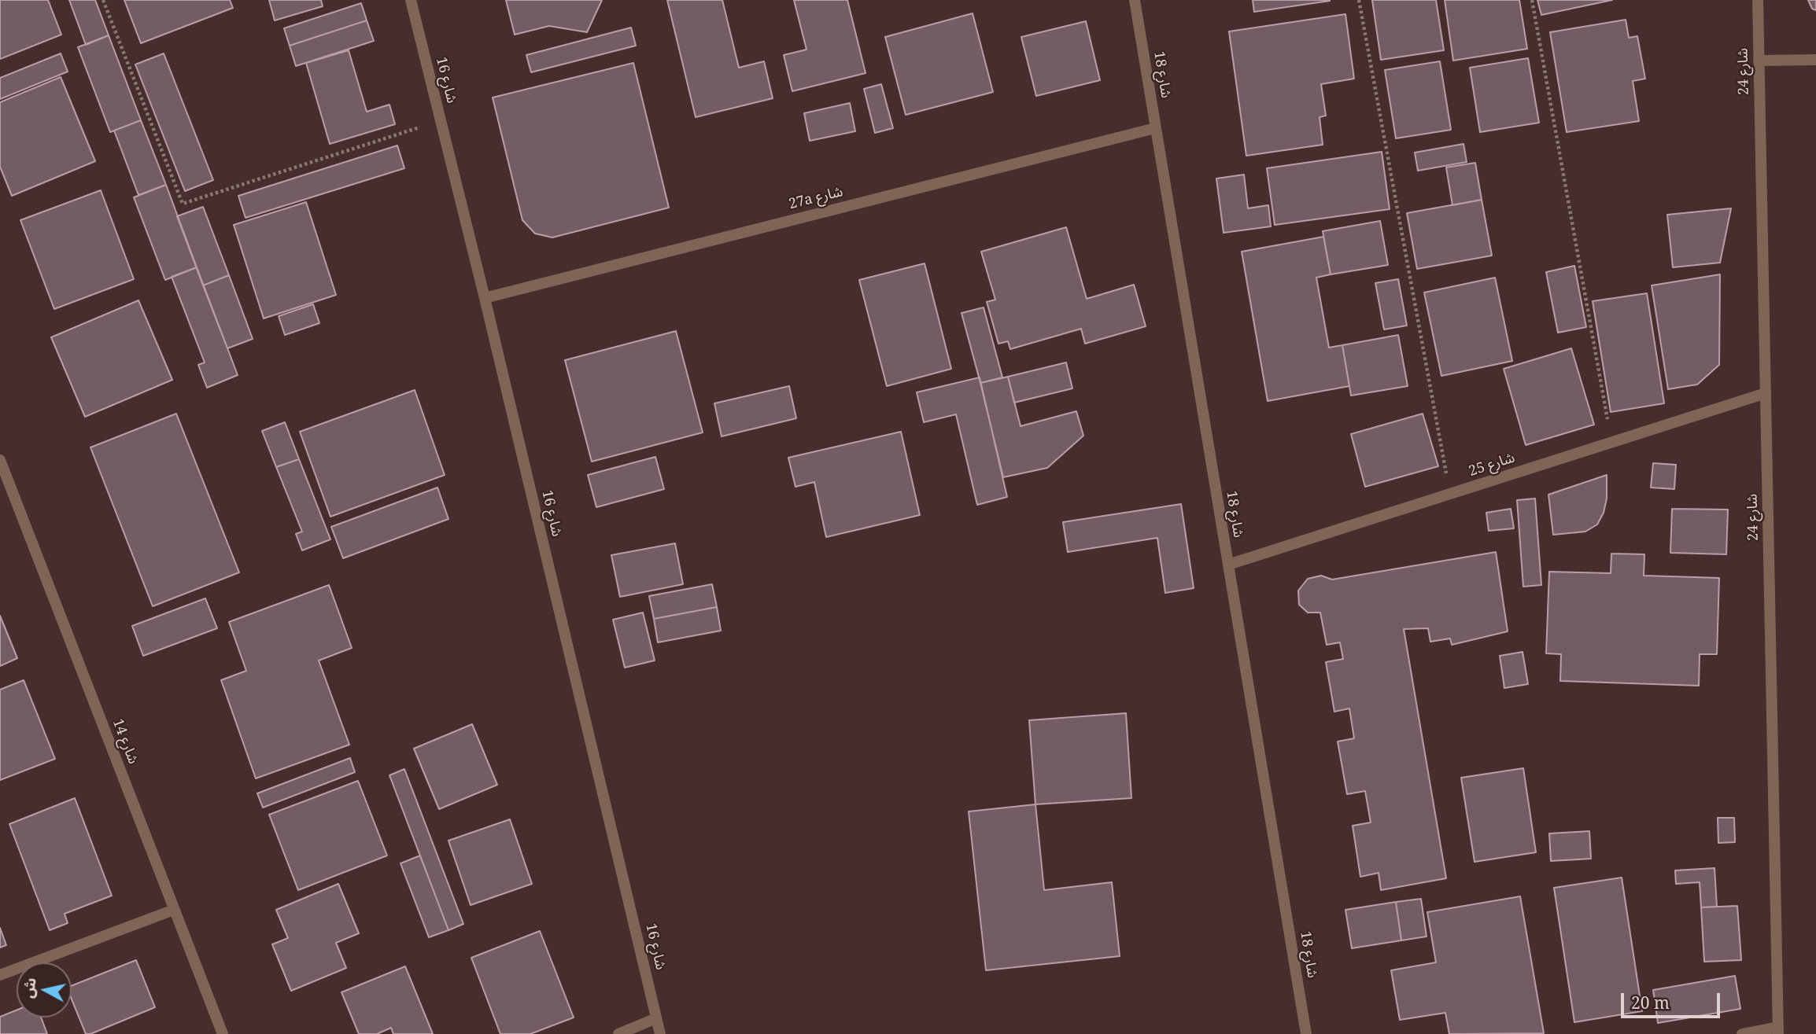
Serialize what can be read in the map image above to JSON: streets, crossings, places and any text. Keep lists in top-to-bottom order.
{
  "streets": {
    "street": [
      "شارع 24",
      "شارع 18",
      "شارع 16",
      "27a شارع",
      "شارع 25",
      "شارع 14"
    ]
  },
  "crossings": [
    ["شارع 24", "شارع 25"],
    ["شارع 18", "27a شارع"],
    ["شارع 18", "شارع 25"],
    ["شارع 16", "27a شارع"]
  ],
  "scale_bar": "20 m",
  "north": "left"
}
